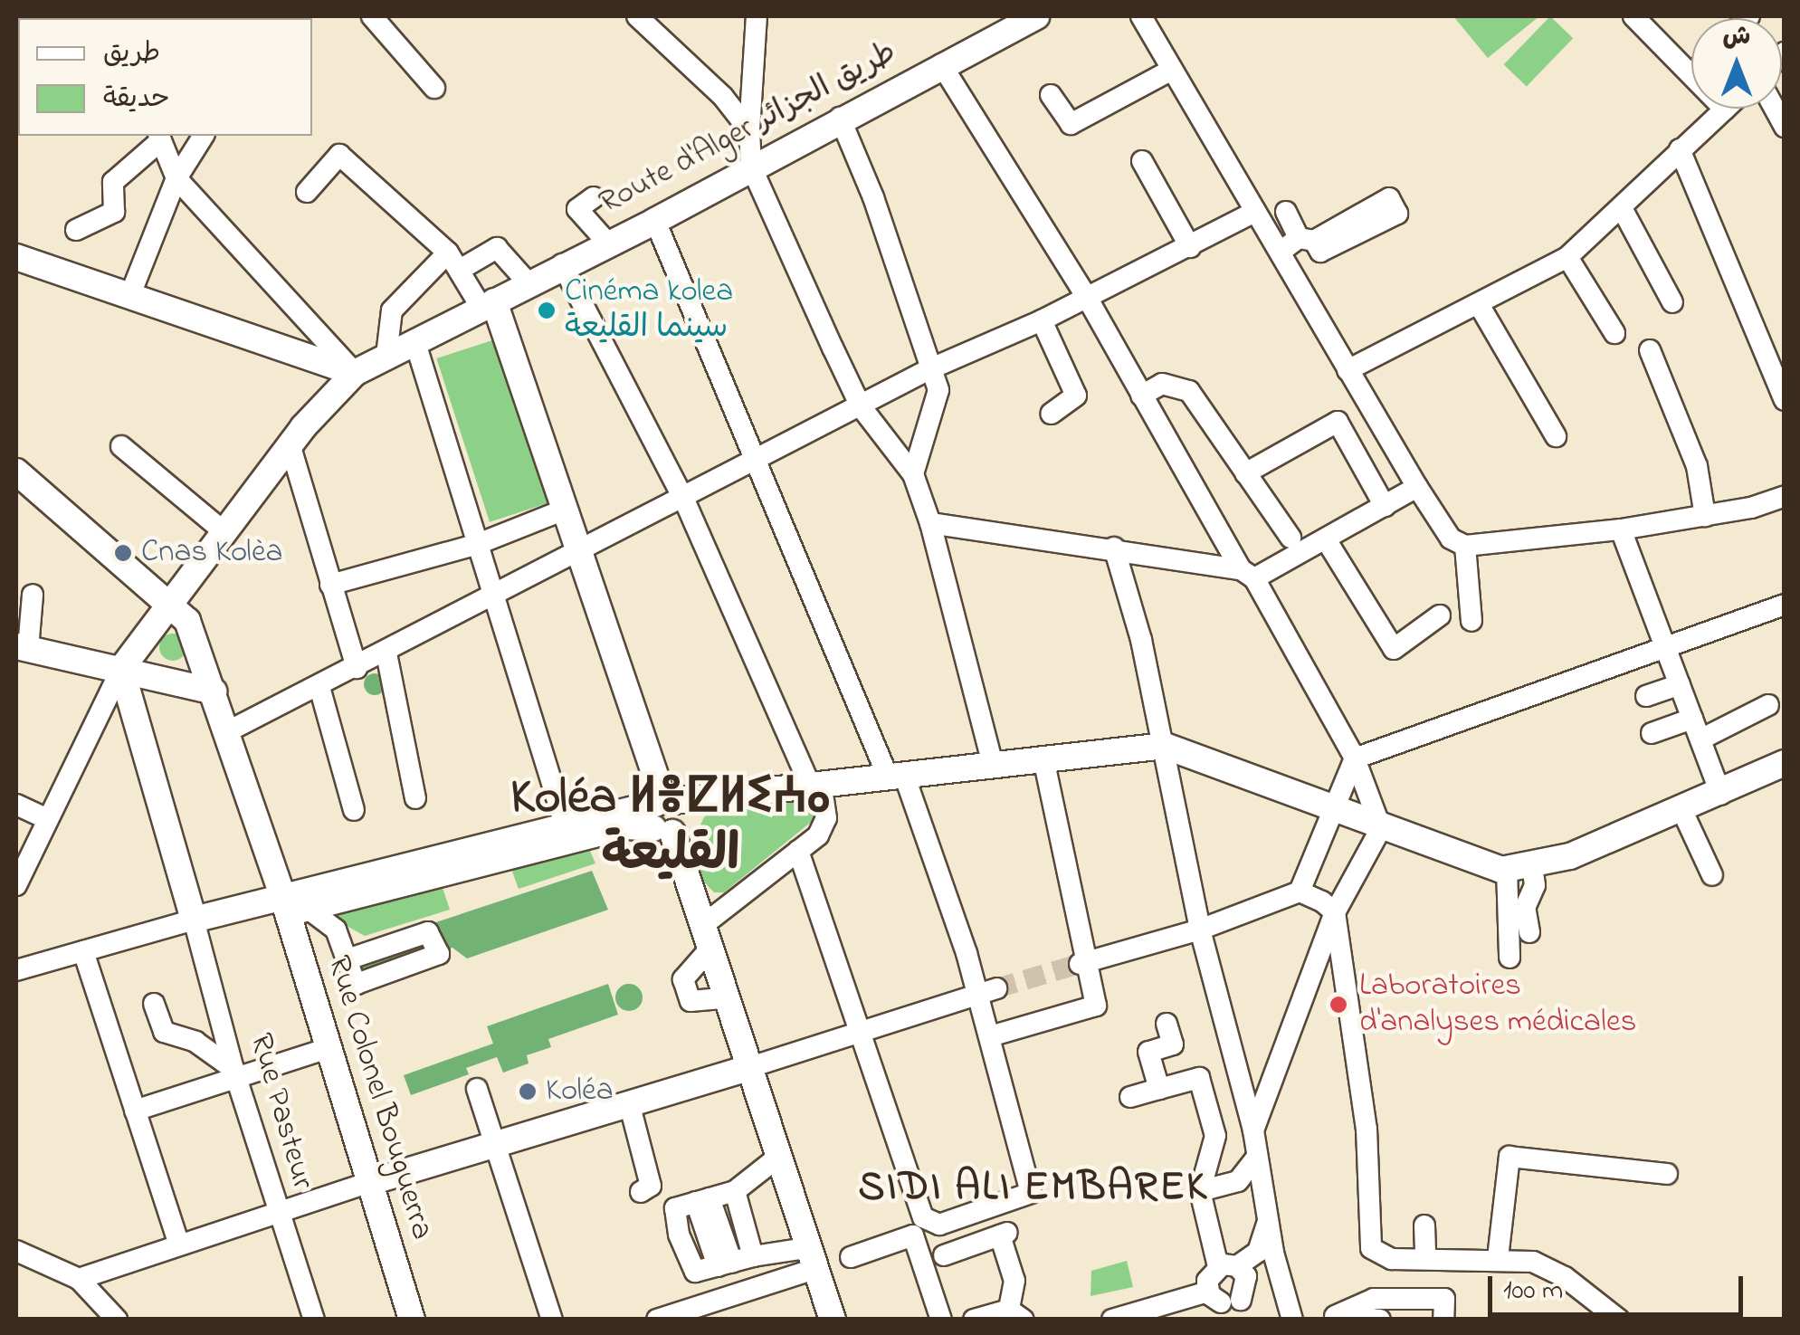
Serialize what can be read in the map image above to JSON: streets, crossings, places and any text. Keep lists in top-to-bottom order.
{
  "streets": {
    "main road": ["Route d'Alger طريق الجزائر", "Rue Colonel Bouguerra"],
    "street": ["Rue Pasteur"]
  },
  "crossings": [
    ["Route d'Alger طريق الجزائر", "Rue Colonel Bouguerra"]
  ],
  "districts": ["Koléa ⵍⴻⵇⵍⵉⵄⴰ القليعة", "SIDI ALI EMBAREK"],
  "places": [
    "Cinéma kolea سينما القليعة",
    "Cnas Kolèa",
    "Laboratoires d'analyses médicales",
    "Koléa"
  ],
  "legend": ["طريق", "حديقة"],
  "scale_bar": "100 m",
  "north": "top"
}
